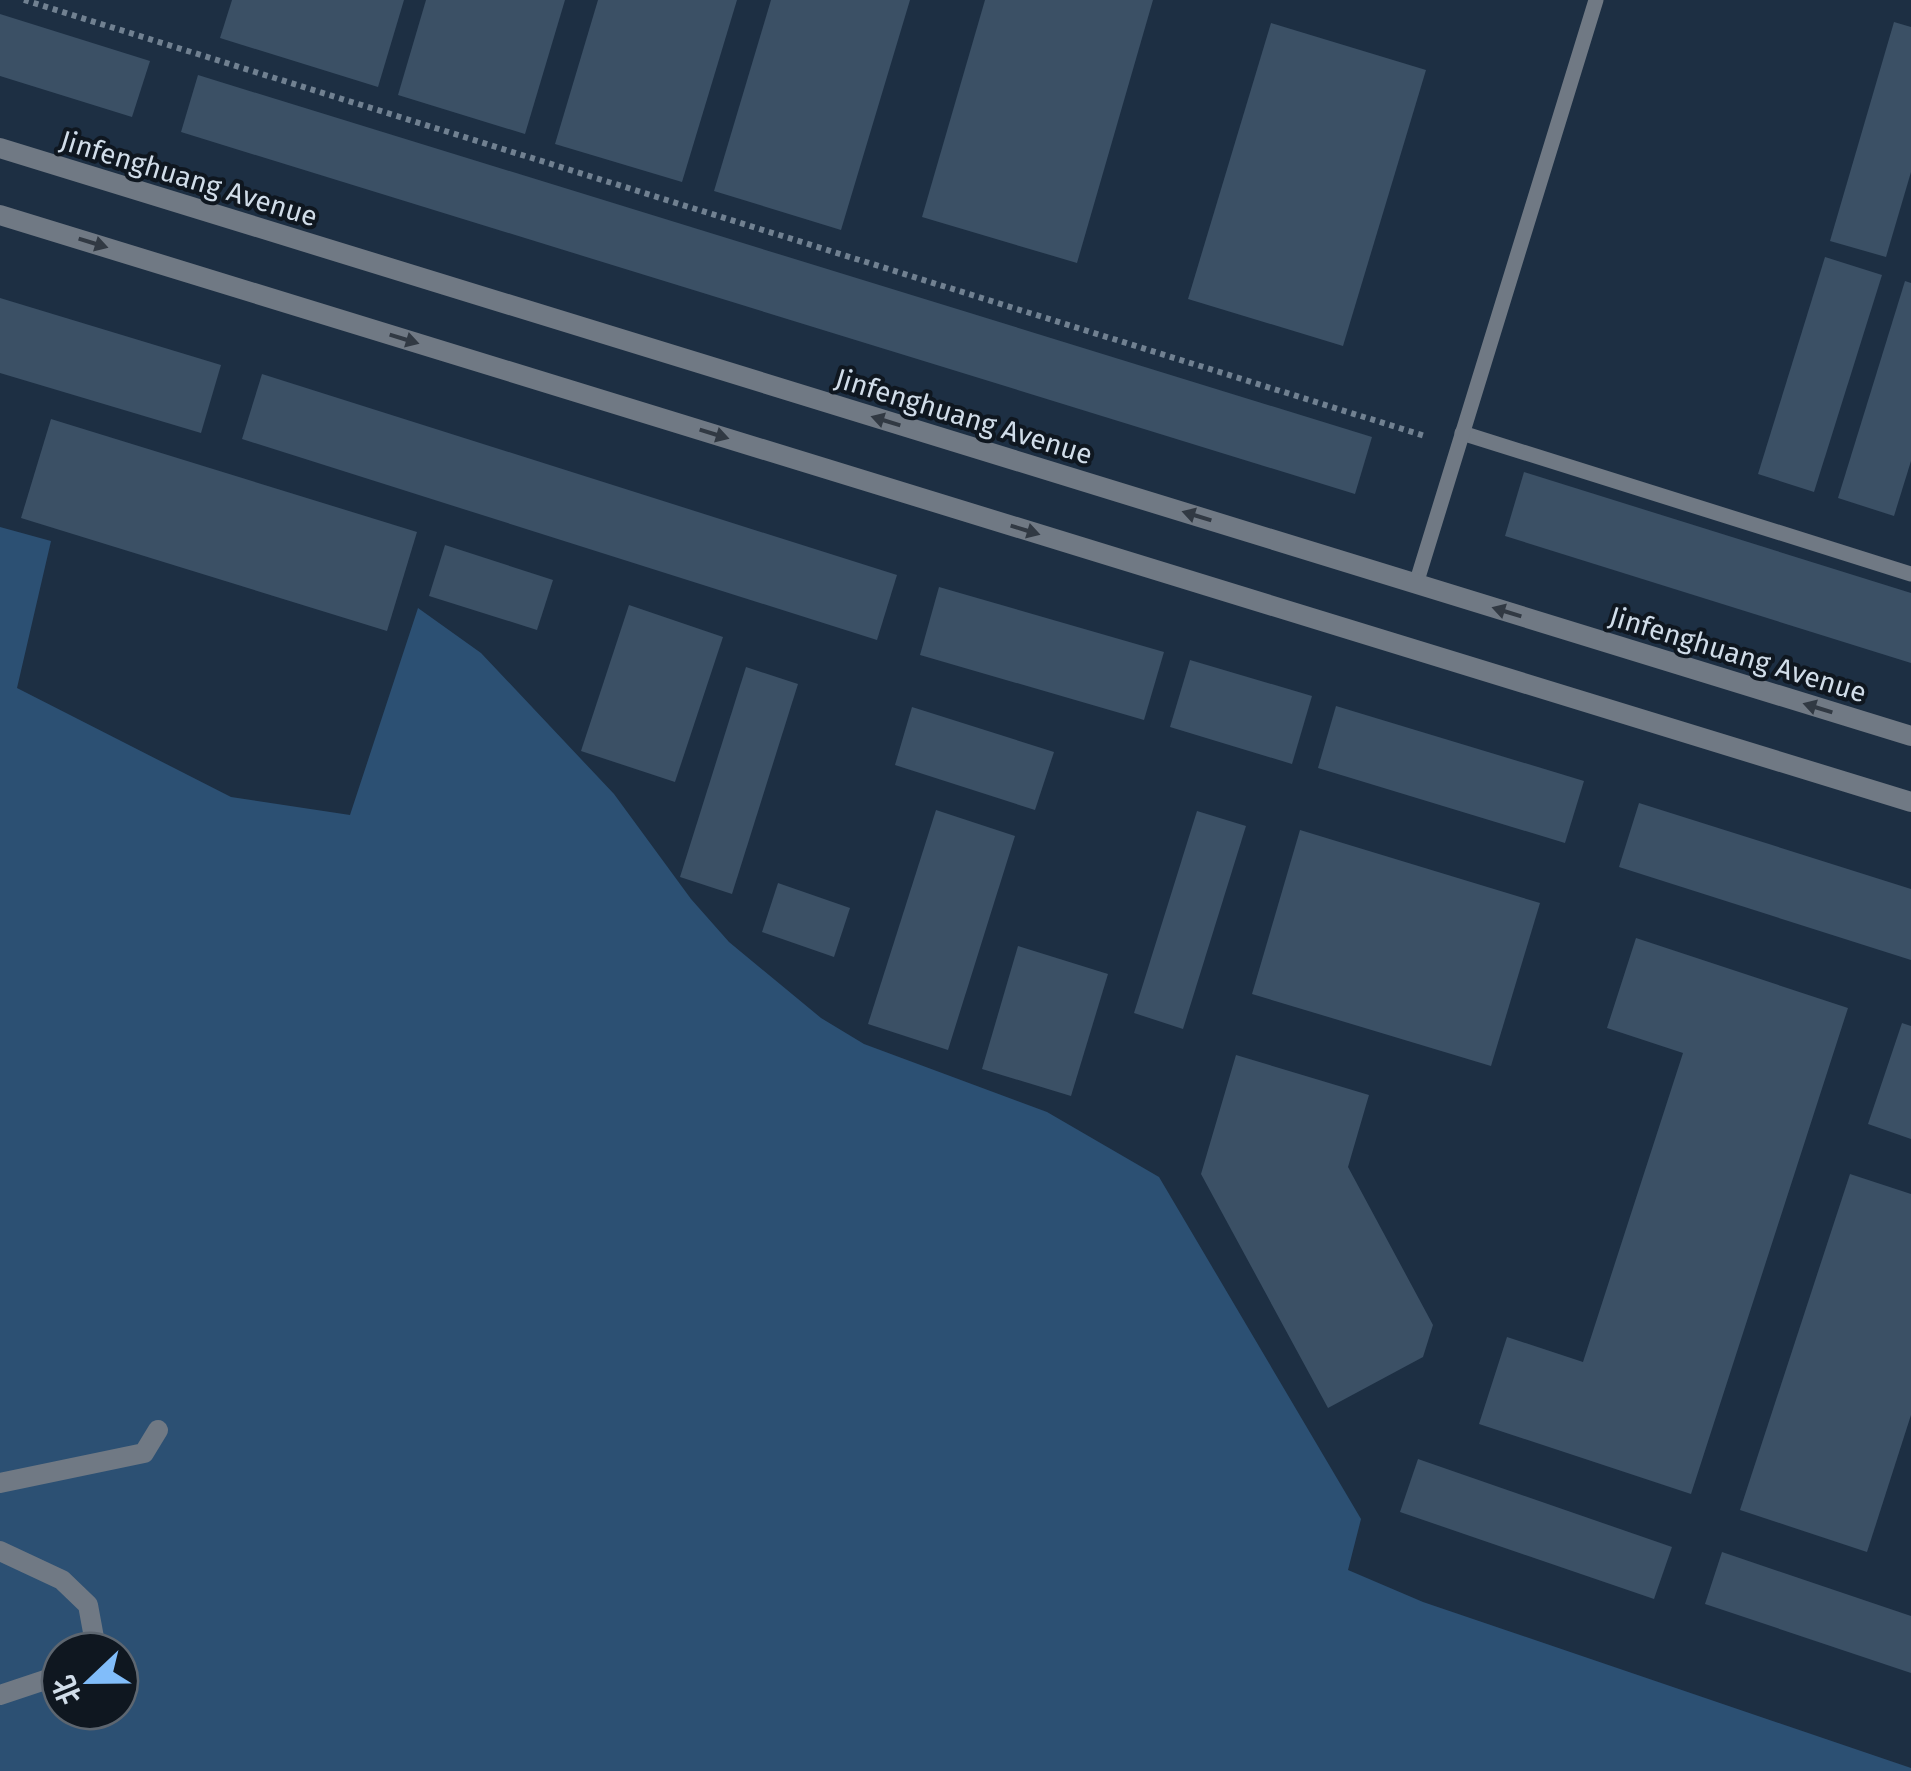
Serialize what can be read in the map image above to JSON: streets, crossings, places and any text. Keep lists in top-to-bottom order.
{
  "streets": {
    "street": ["Jinfenghuang Avenue"]
  },
  "north": "left"
}
